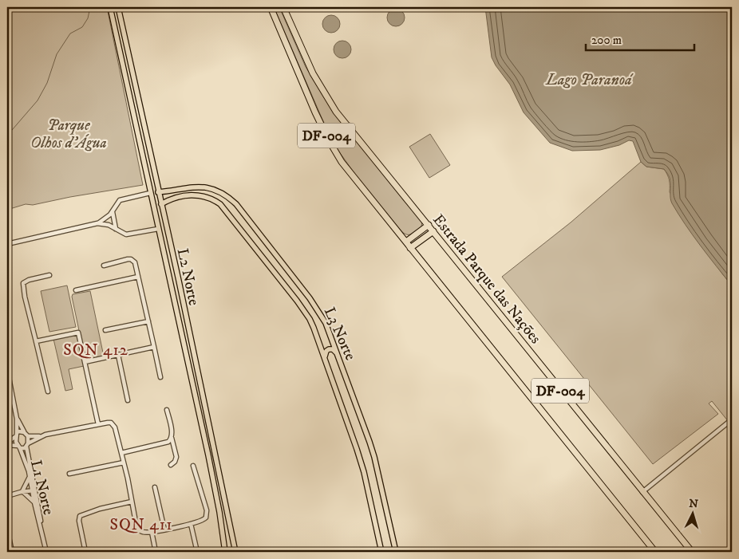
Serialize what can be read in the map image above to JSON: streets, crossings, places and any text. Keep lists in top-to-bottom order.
{
  "streets": {
    "highway": ["DF-004", "Estrada Parque das Nações"],
    "main road": ["L2 Norte", "L3 Norte"],
    "street": ["L1 Norte"]
  },
  "crossings": [
    ["L2 Norte", "L3 Norte"]
  ],
  "districts": ["SQN 412", "SQN 411"],
  "water": ["Lago Paranoá"],
  "parks": ["Parque Olhos d'Água"],
  "scale_bar": "200 m",
  "north": "top"
}
